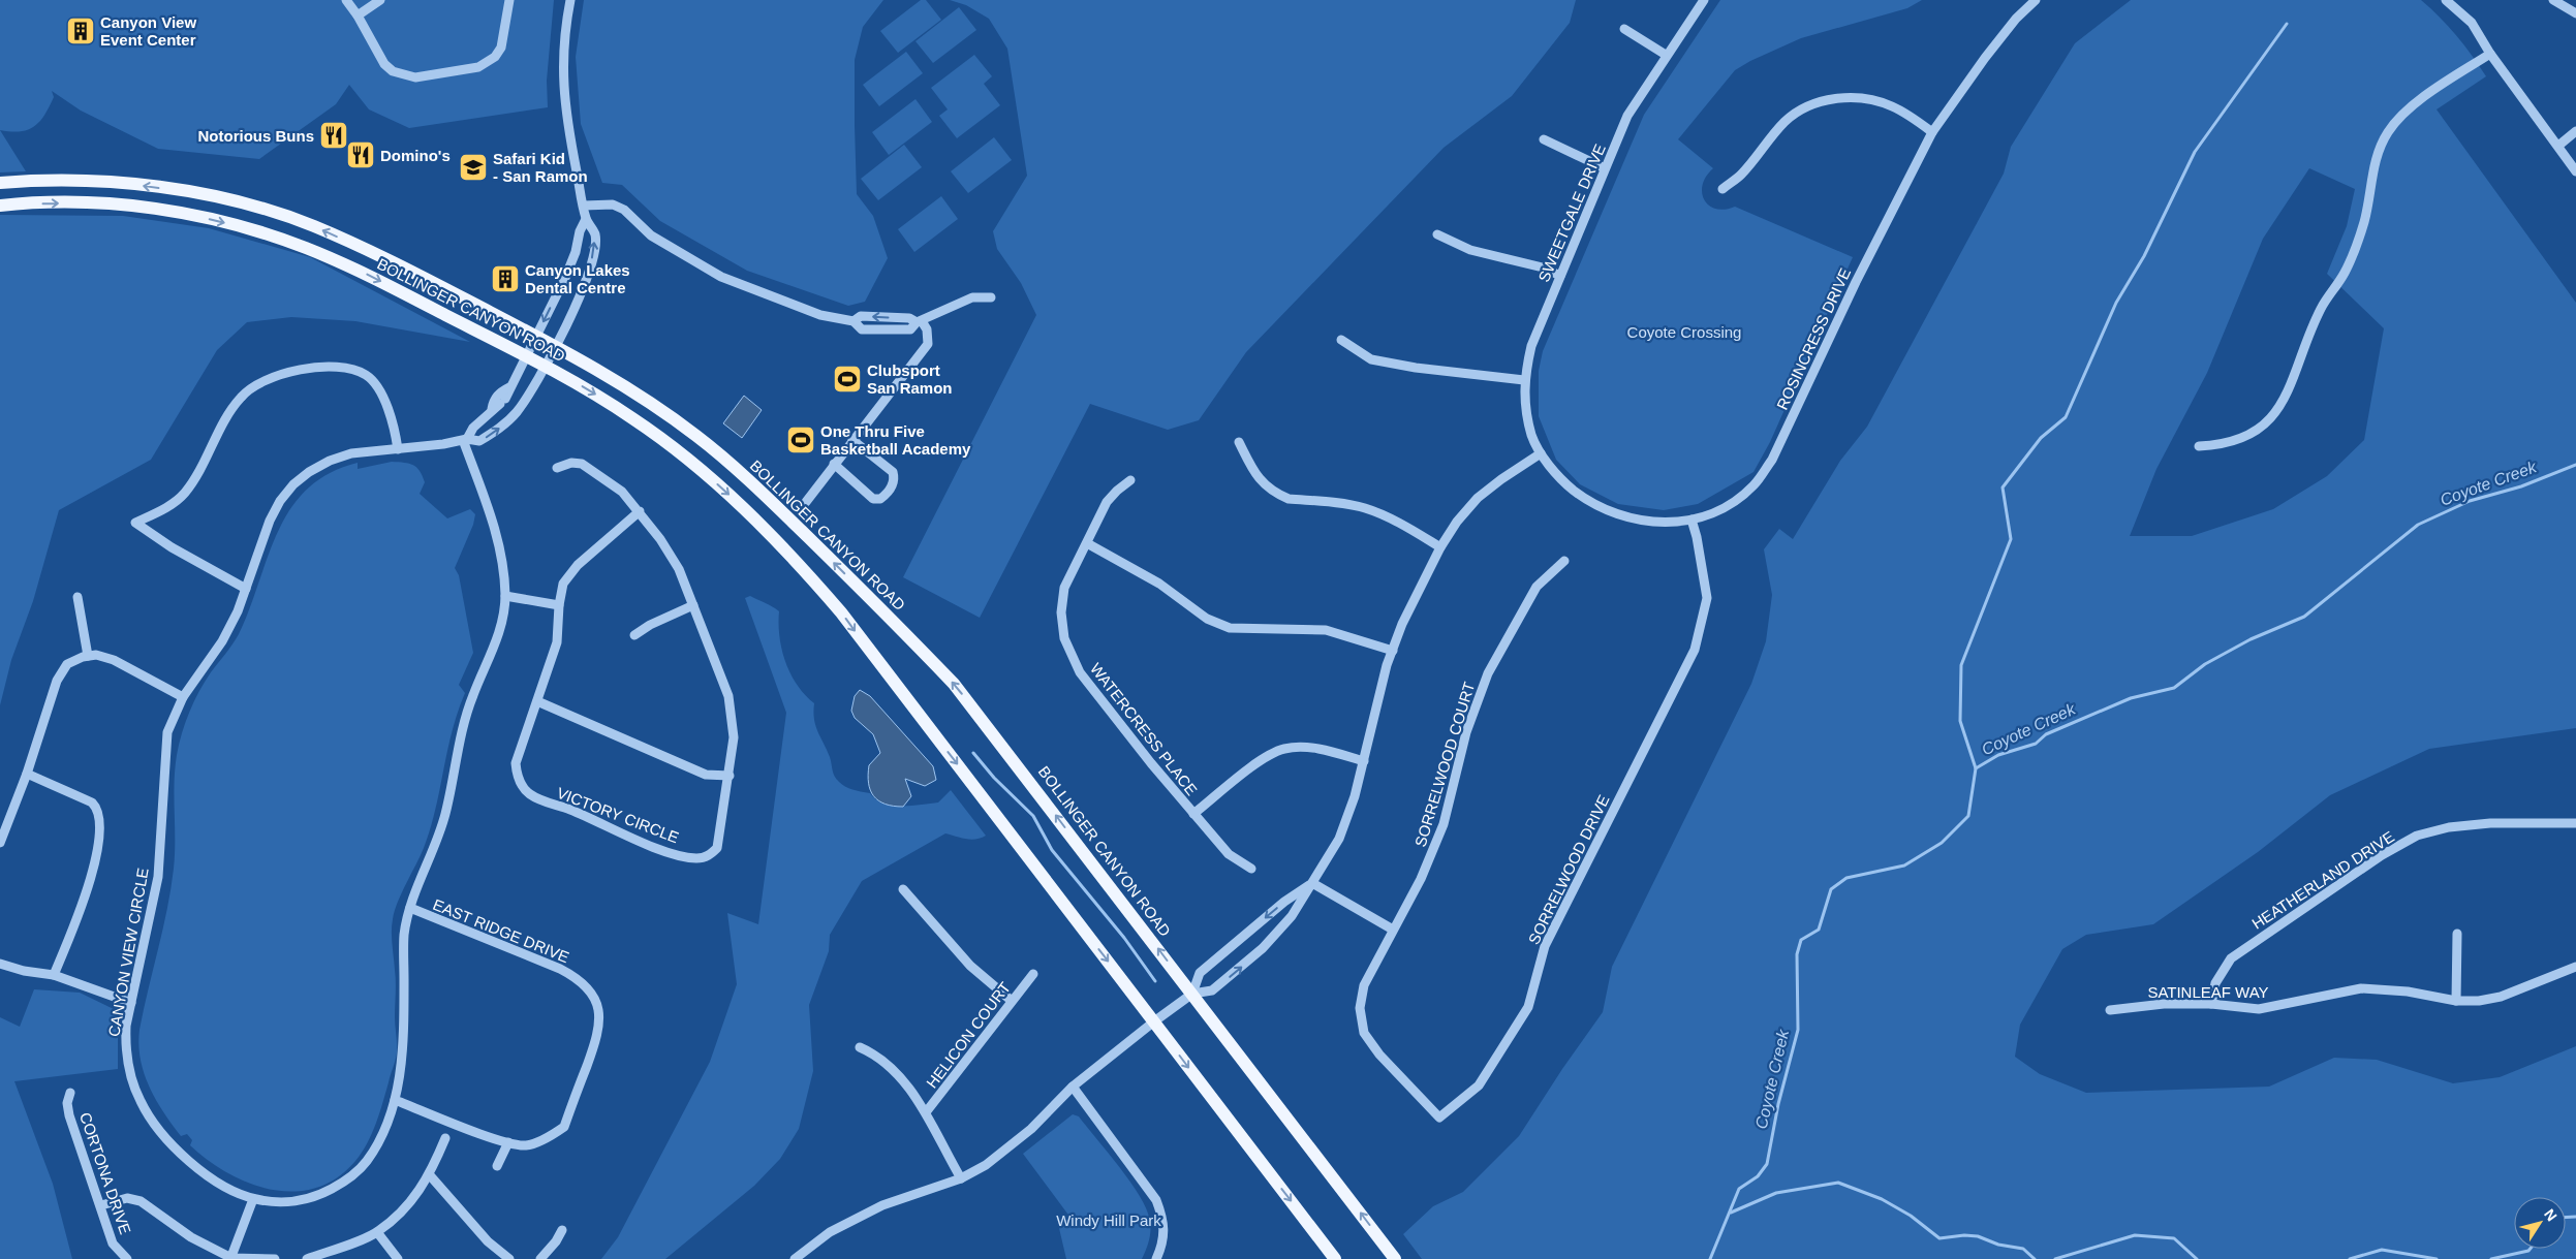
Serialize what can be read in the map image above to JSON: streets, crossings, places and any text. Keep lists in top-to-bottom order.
{
  "streets": {
    "main road": ["BOLLINGER CANYON ROAD"],
    "street": [
      "SWEETGALE DRIVE",
      "ROSINCRESS DRIVE",
      "WATERCRESS PLACE",
      "SORRELWOOD COURT",
      "VICTORY CIRCLE",
      "SORRELWOOD DRIVE",
      "HEATHERLAND DRIVE",
      "EAST RIDGE DRIVE",
      "CANYON VIEW CIRCLE",
      "SATINLEAF WAY",
      "HELICON COURT",
      "CORTONA DRIVE"
    ]
  },
  "crossings": [
    ["SWEETGALE DRIVE", "ROSINCRESS DRIVE"],
    ["BOLLINGER CANYON ROAD", "CANYON VIEW CIRCLE"],
    ["ROSINCRESS DRIVE", "SORRELWOOD DRIVE"],
    ["SORRELWOOD COURT", "SORRELWOOD DRIVE"],
    ["HEATHERLAND DRIVE", "SATINLEAF WAY"],
    ["EAST RIDGE DRIVE", "CANYON VIEW CIRCLE"]
  ],
  "water": ["Coyote Creek"],
  "parks": ["Coyote Crossing", "Windy Hill Park"],
  "places": {
    "building": ["Canyon View Event Center", "Canyon Lakes Dental Centre"],
    "restaurant": ["Notorious Buns", "Domino's"],
    "school or university": ["Safari Kid - San Ramon"],
    "sports": ["Clubsport San Ramon", "One Thru Five Basketball Academy"]
  },
  "north": "top right"
}
